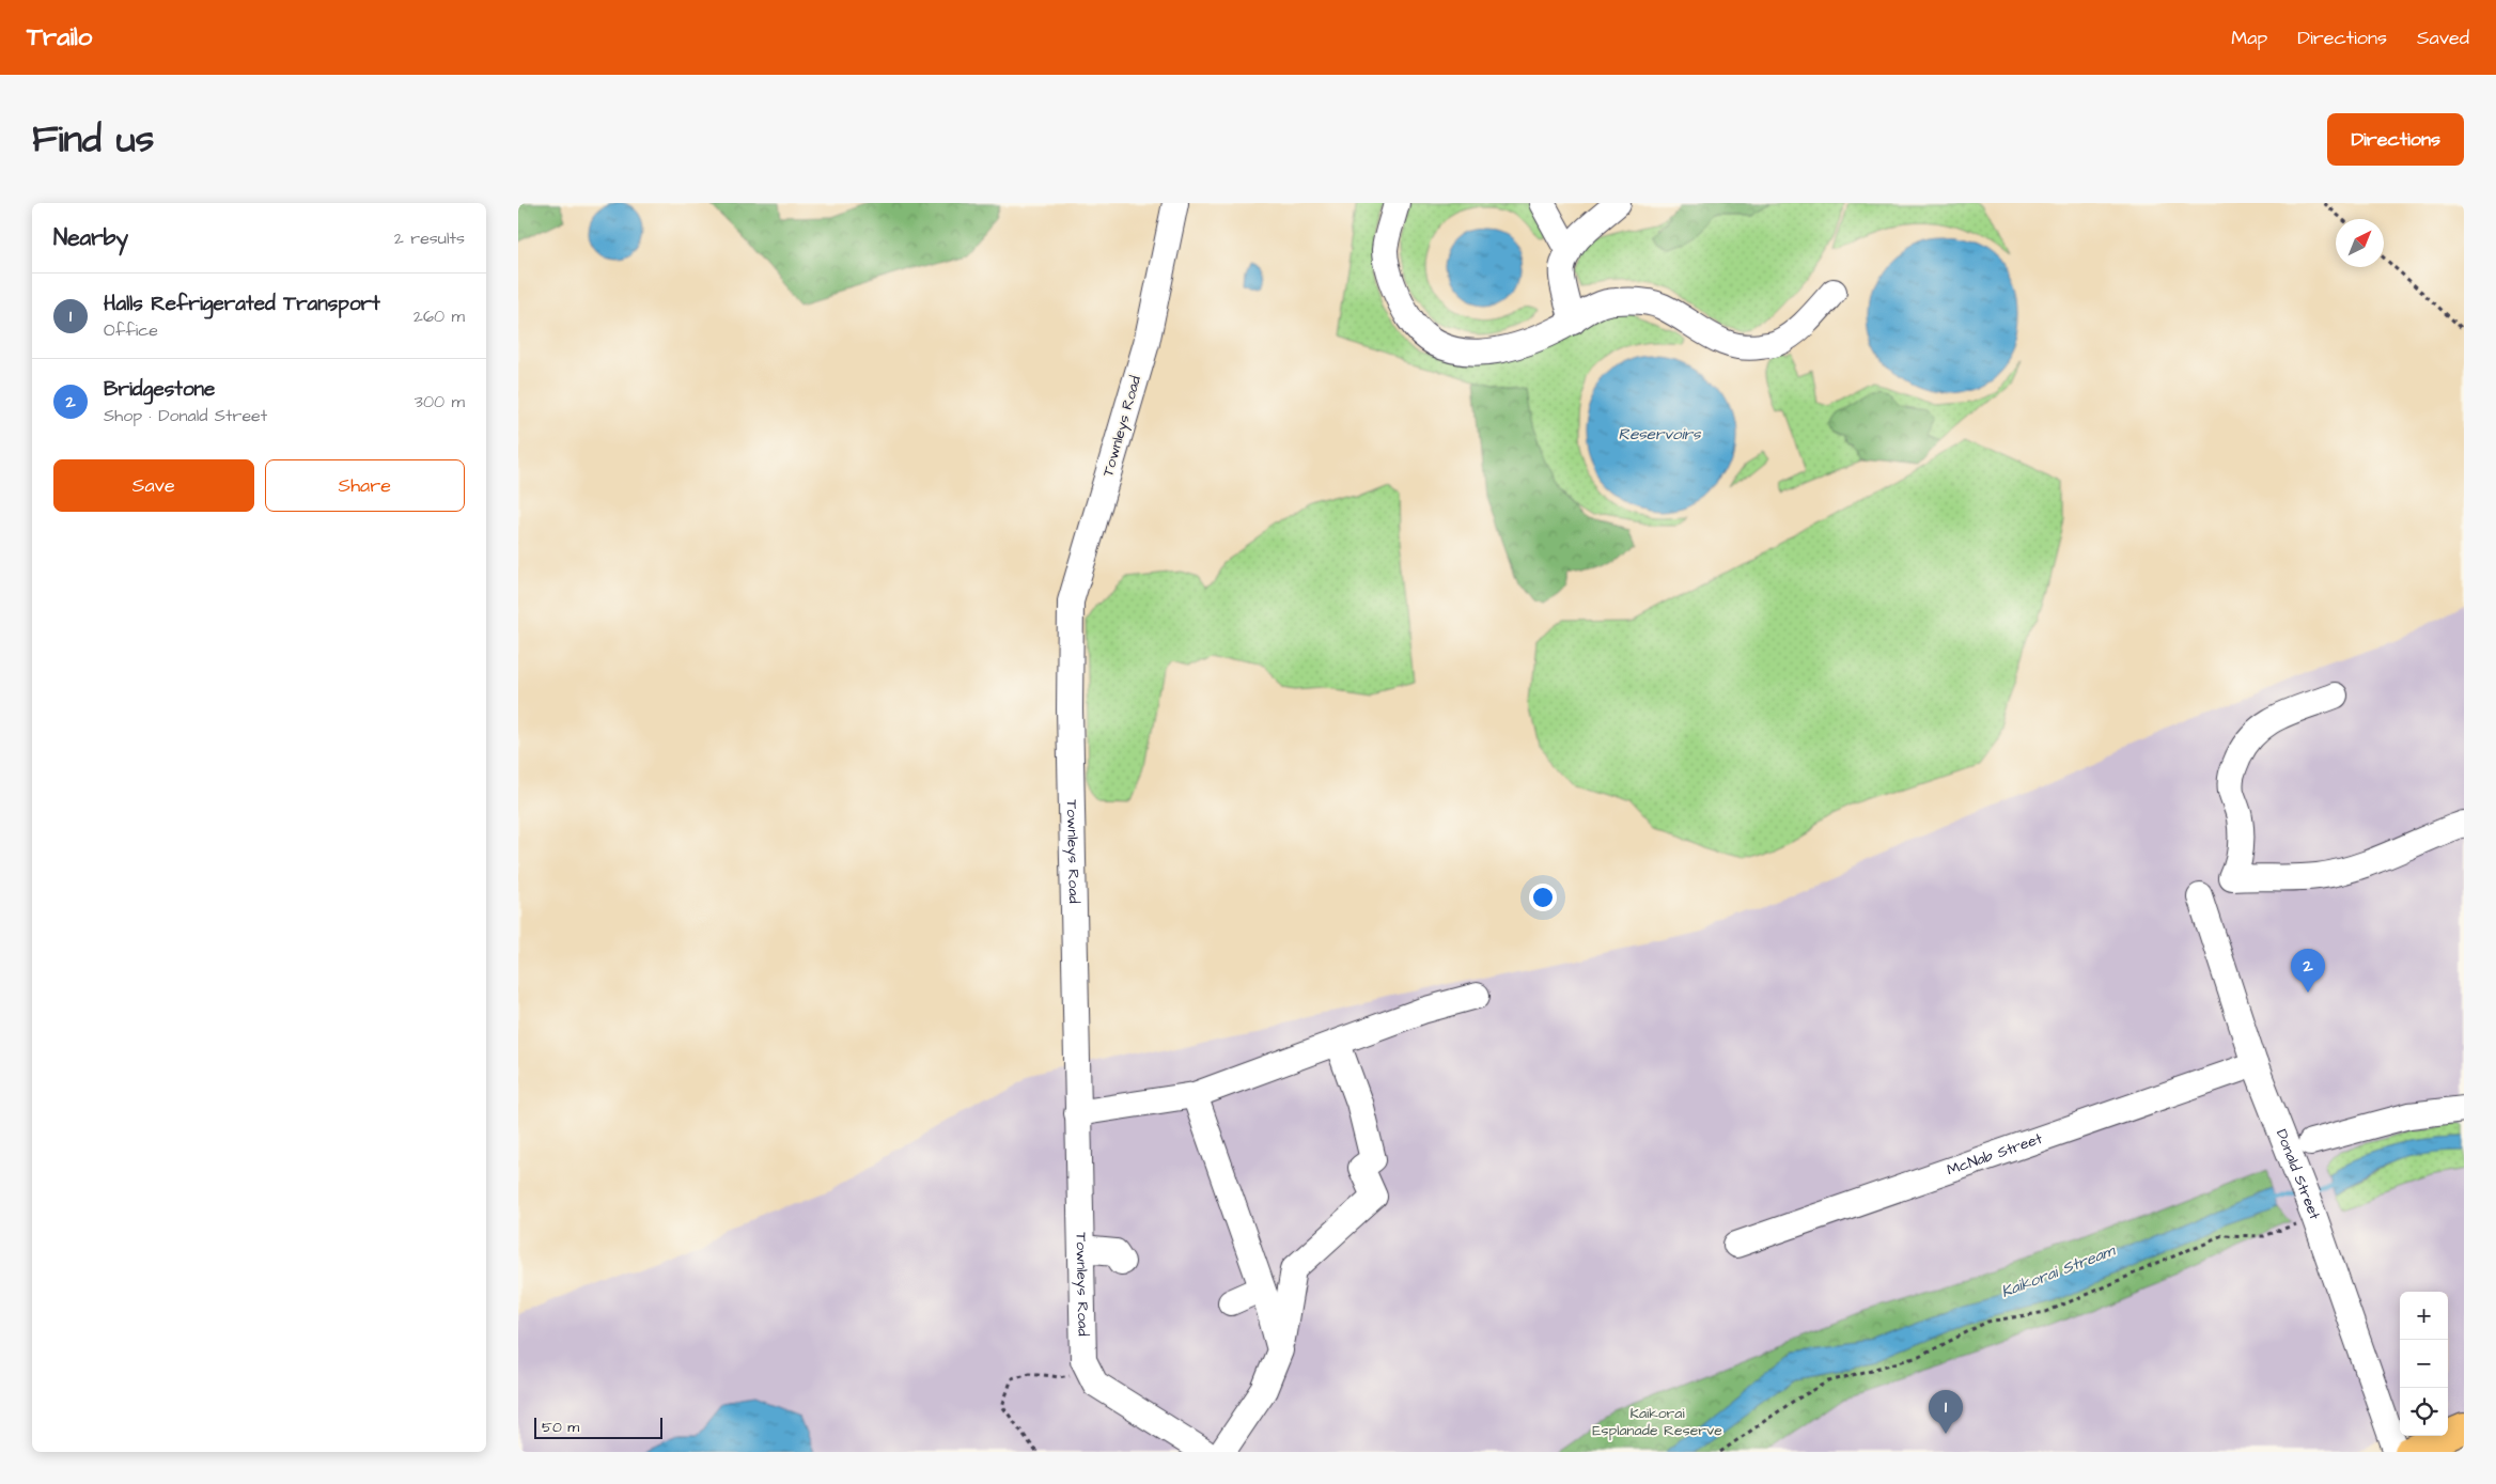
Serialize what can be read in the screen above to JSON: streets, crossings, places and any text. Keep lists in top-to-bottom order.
{
  "streets": {
    "street": ["Townleys Road", "McNab Street", "Donald Street"]
  },
  "crossings": [
    ["McNab Street", "Donald Street"]
  ],
  "water": ["Reservoirs", "Kaikorai Stream"],
  "parks": ["Kaikorai Esplanade Reserve"],
  "scale_bar": "50 m",
  "north": "top right",
  "page": {
    "header": "Trailo",
    "nav": ["Map", "Directions", "Saved"],
    "title": "Find us",
    "buttons": [
      "Directions",
      ["Save", "Share"]
    ],
    "heading": ["Nearby", "2 results"],
    "list": [
      {
        "mark": "1",
        "name": "Halls Refrigerated Transport",
        "note": "Office",
        "value": "260 m"
      },
      {
        "mark": "2",
        "name": "Bridgestone",
        "note": "Shop · Donald Street",
        "value": "300 m"
      }
    ],
    "pins": ["2", "1"],
    "map_buttons": ["+", "−"],
    "scale": "50 m"
  }
}
